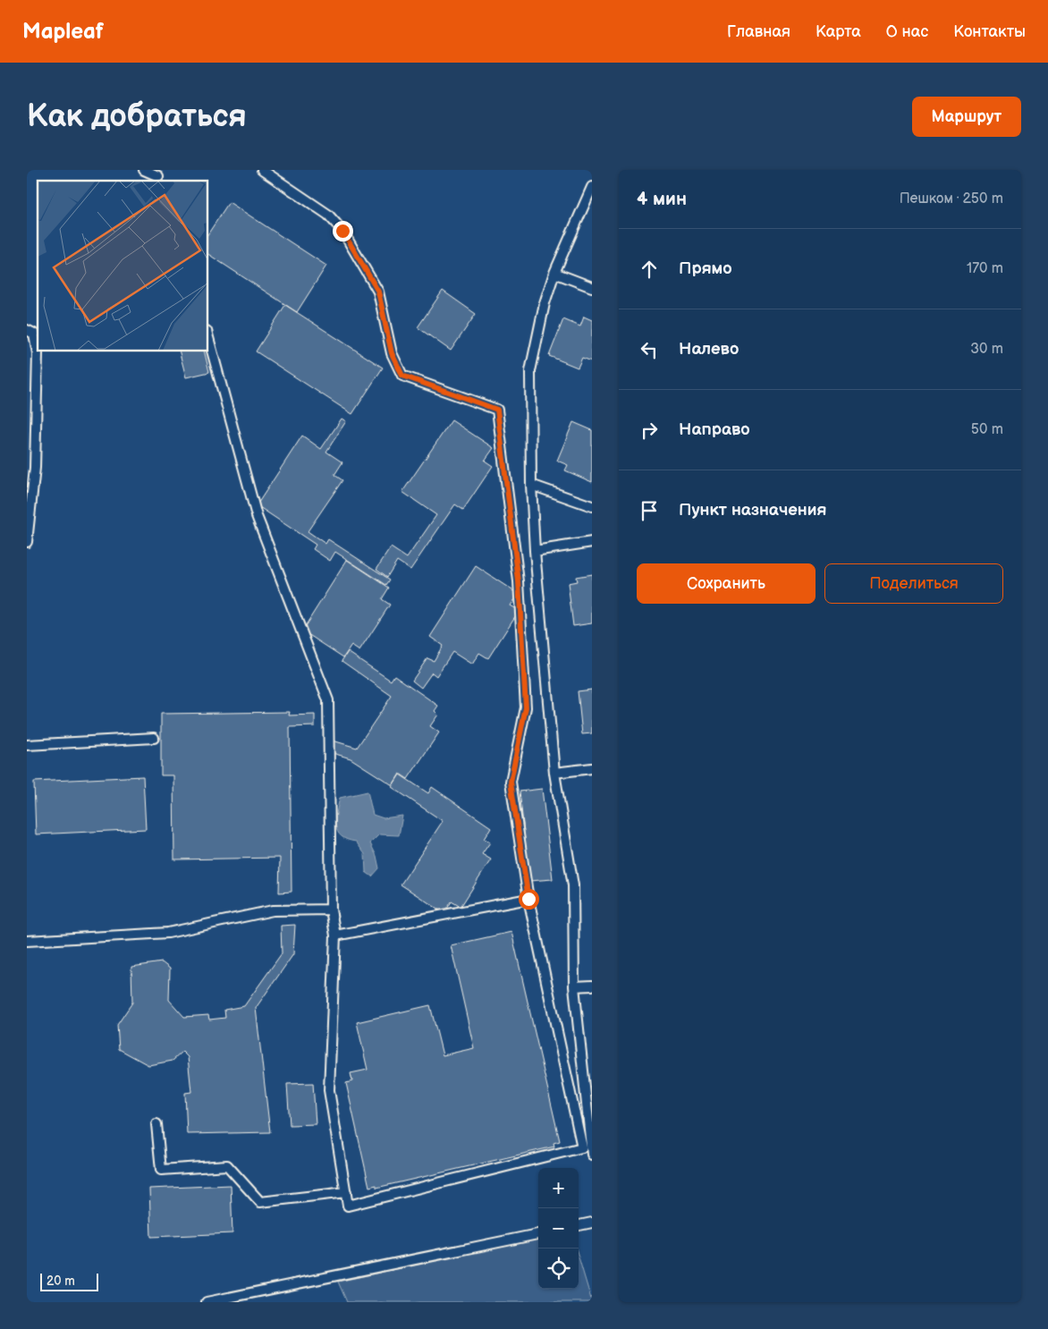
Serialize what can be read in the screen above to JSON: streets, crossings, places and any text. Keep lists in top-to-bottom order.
{
  "scale_bar": "20 m",
  "page": {
    "header": "Mapleaf",
    "nav": [
      "Главная",
      "Карта",
      "О нас",
      "Контакты"
    ],
    "buttons": [
      "Маршрут",
      ["Сохранить", "Поделиться"]
    ],
    "title": "Как добраться",
    "heading": ["4 мин", "Пешком · 250 m"],
    "list": [
      ["Прямо", "170 m"],
      ["Налево", "30 m"],
      ["Направо", "50 m"],
      "Пункт назначения"
    ],
    "map_buttons": ["+", "−"],
    "scale": "20 m"
  }
}
